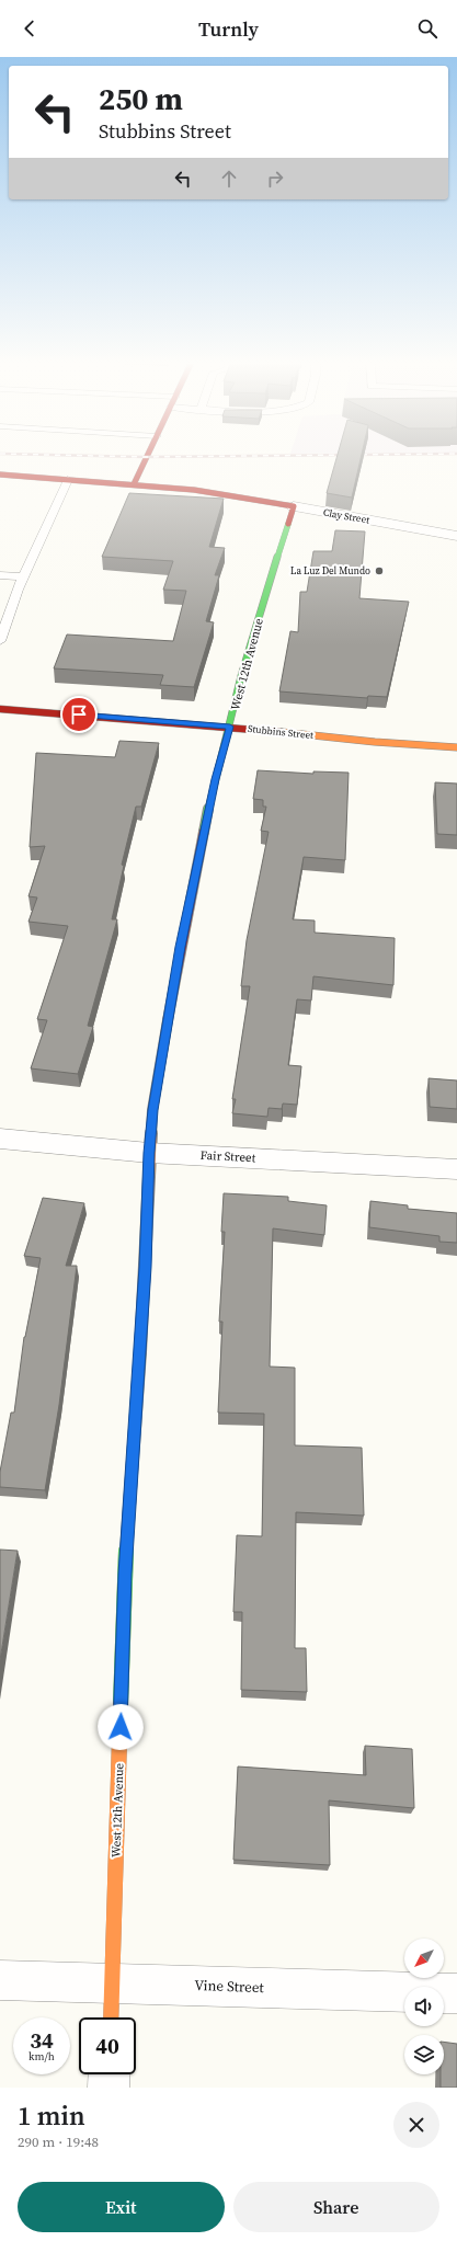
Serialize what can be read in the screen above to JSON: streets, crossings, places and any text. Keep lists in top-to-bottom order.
{
  "streets": {
    "street": [
      "Clay Street",
      "West 12th Avenue",
      "Stubbins Street",
      "Fair Street",
      "Vine Street"
    ]
  },
  "crossings": [
    ["Clay Street", "West 12th Avenue"],
    ["West 12th Avenue", "Stubbins Street"],
    ["West 12th Avenue", "Fair Street"],
    ["West 12th Avenue", "Vine Street"]
  ],
  "places": ["La Luz Del Mundo"],
  "north": "bottom left",
  "page": {
    "header": "Turnly",
    "turn": ["250 m", "Stubbins Street"],
    "speed": "34 km/h",
    "limit": "40",
    "heading": ["1 min", "290 m · 19:48"],
    "buttons": ["Exit", "Share"]
  }
}
